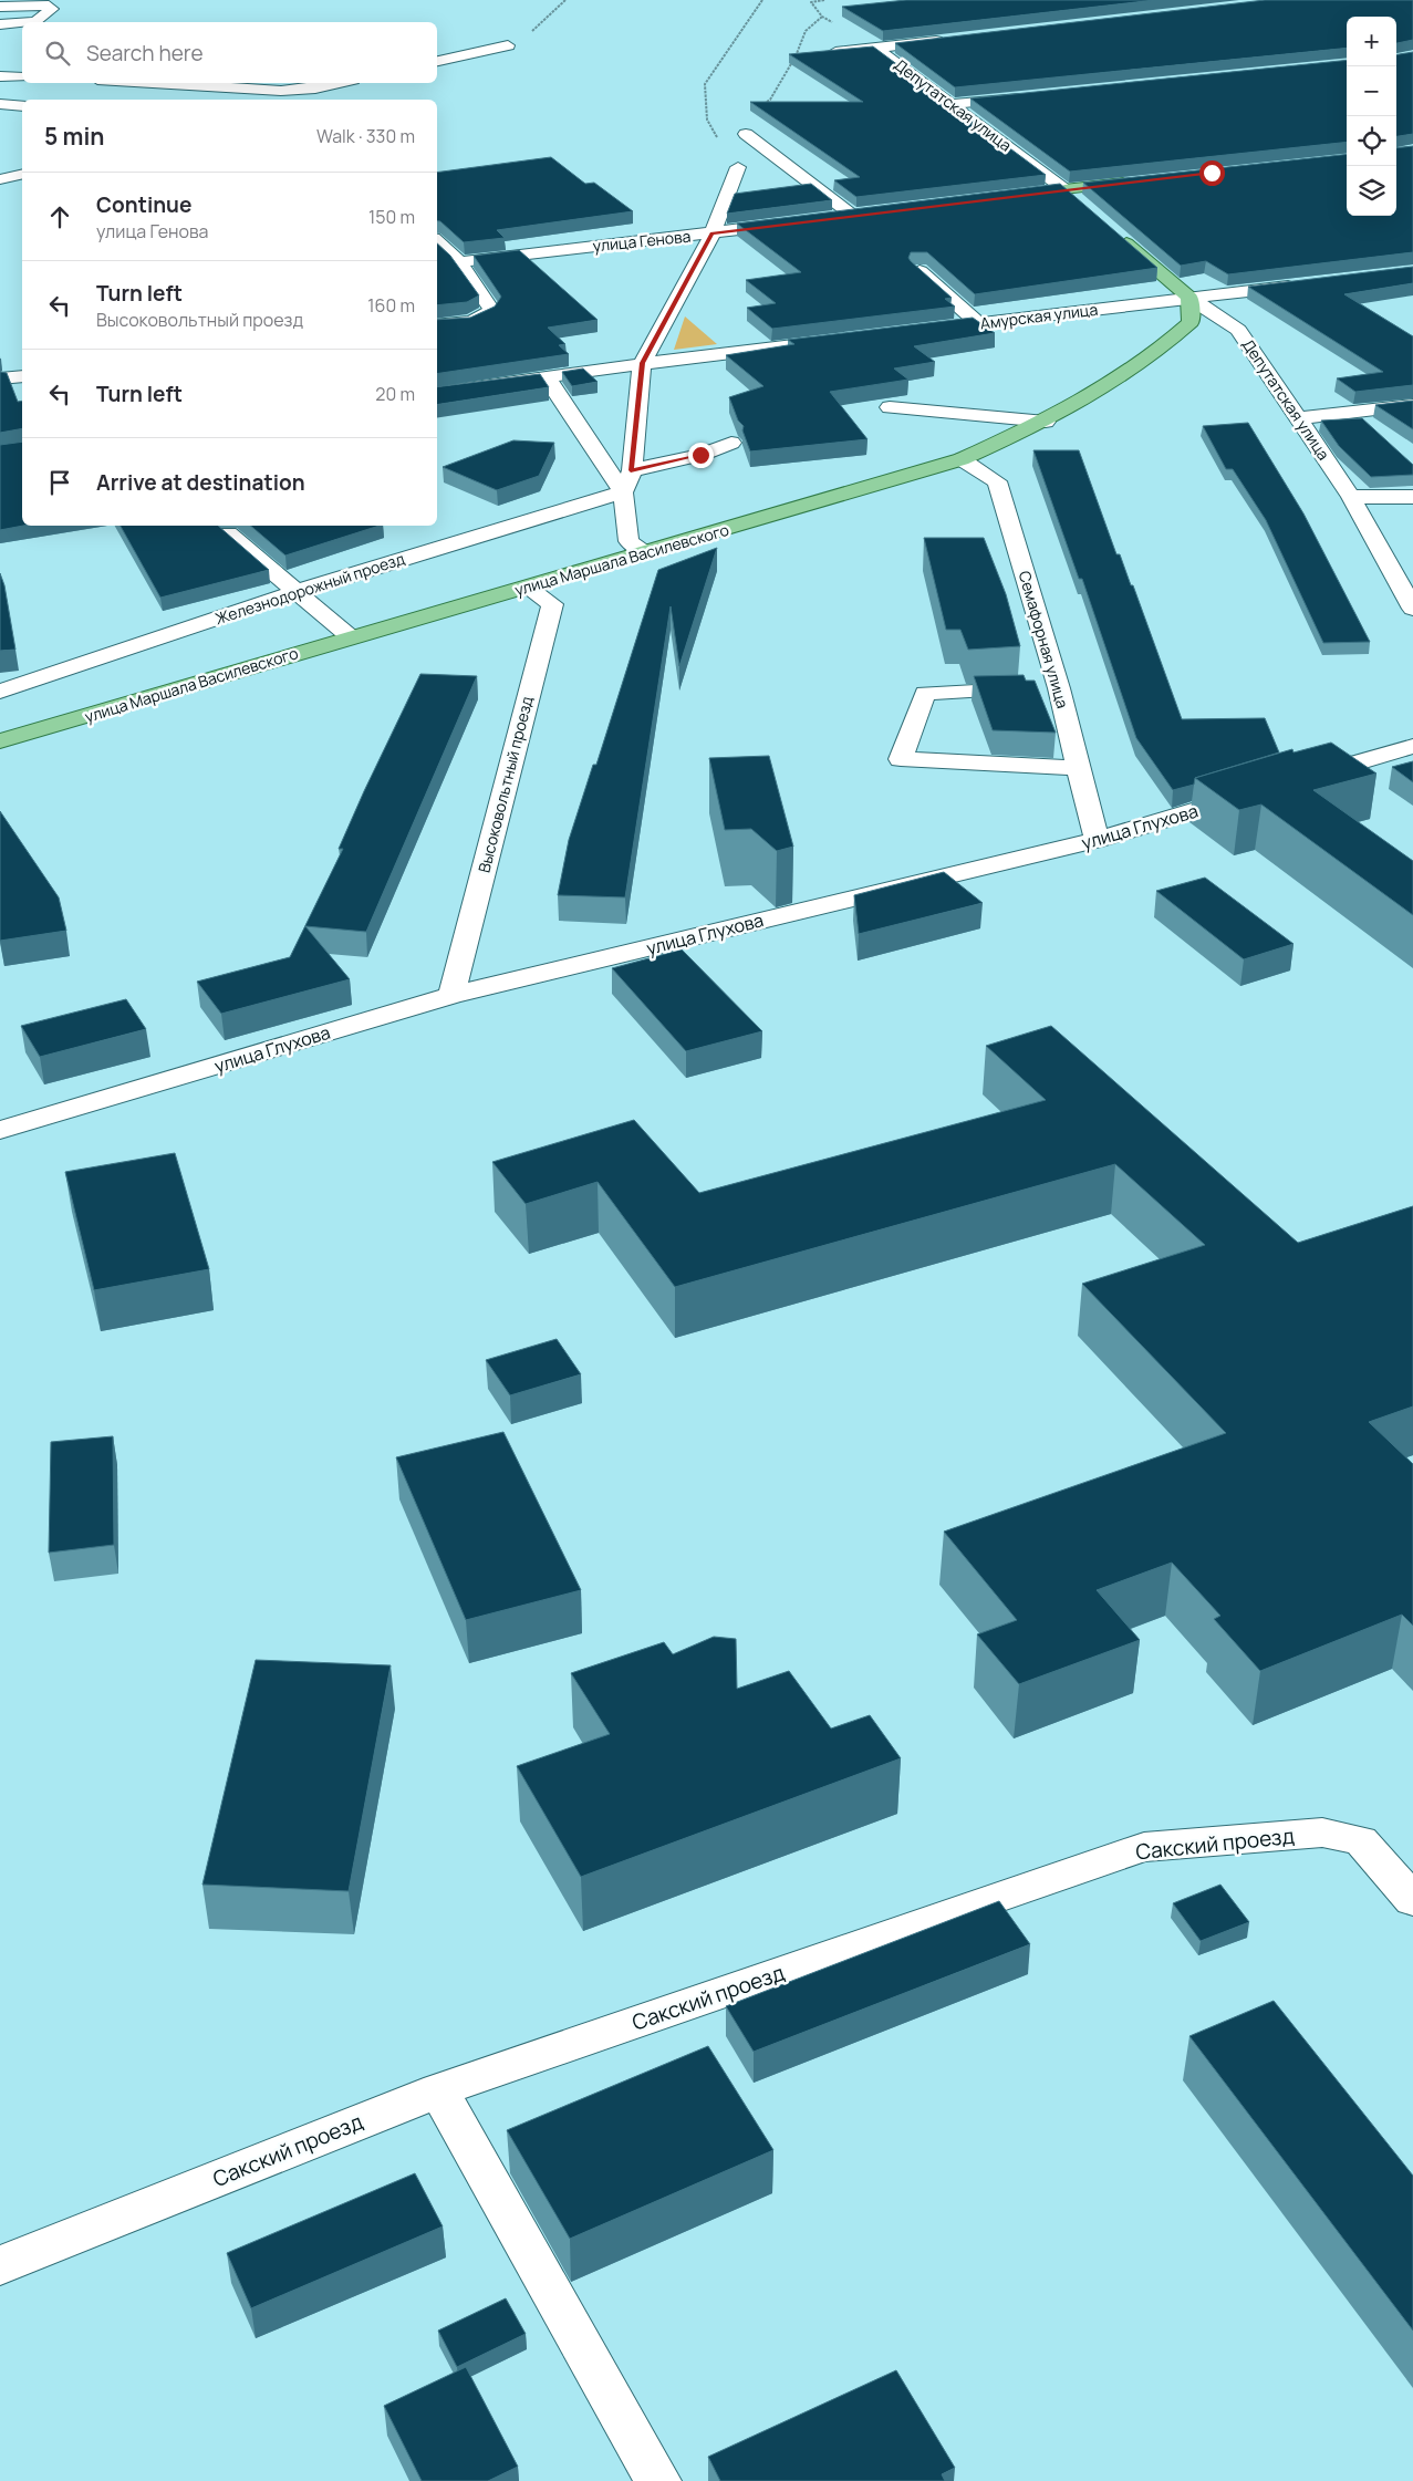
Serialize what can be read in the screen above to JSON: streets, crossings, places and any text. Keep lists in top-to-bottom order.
{
  "streets": {
    "main road": ["Депутатская улица", "улица Маршала Василевского"],
    "street": [
      "улица Генова",
      "Амурская улица",
      "Железнодорожный проезд",
      "Семафорная улица",
      "Высоковольтный проезд",
      "улица Глухова",
      "Сакский проезд"
    ]
  },
  "crossings": [
    ["Депутатская улица", "Амурская улица"],
    ["Депутатская улица", "улица Маршала Василевского"],
    ["Амурская улица", "улица Маршала Василевского"],
    ["улица Маршала Василевского", "Семафорная улица"],
    ["улица Маршала Василевского", "Высоковольтный проезд"],
    ["Семафорная улица", "улица Глухова"],
    ["Высоковольтный проезд", "улица Глухова"]
  ],
  "page": {
    "map_buttons": ["+", "−"],
    "search": "Search here",
    "heading": ["5 min", "Walk · 330 m"],
    "list": [
      ["Continue", "улица Генова", "150 m"],
      ["Turn left", "Высоковольтный проезд", "160 m"],
      ["Turn left", "20 m"],
      "Arrive at destination"
    ]
  }
}
